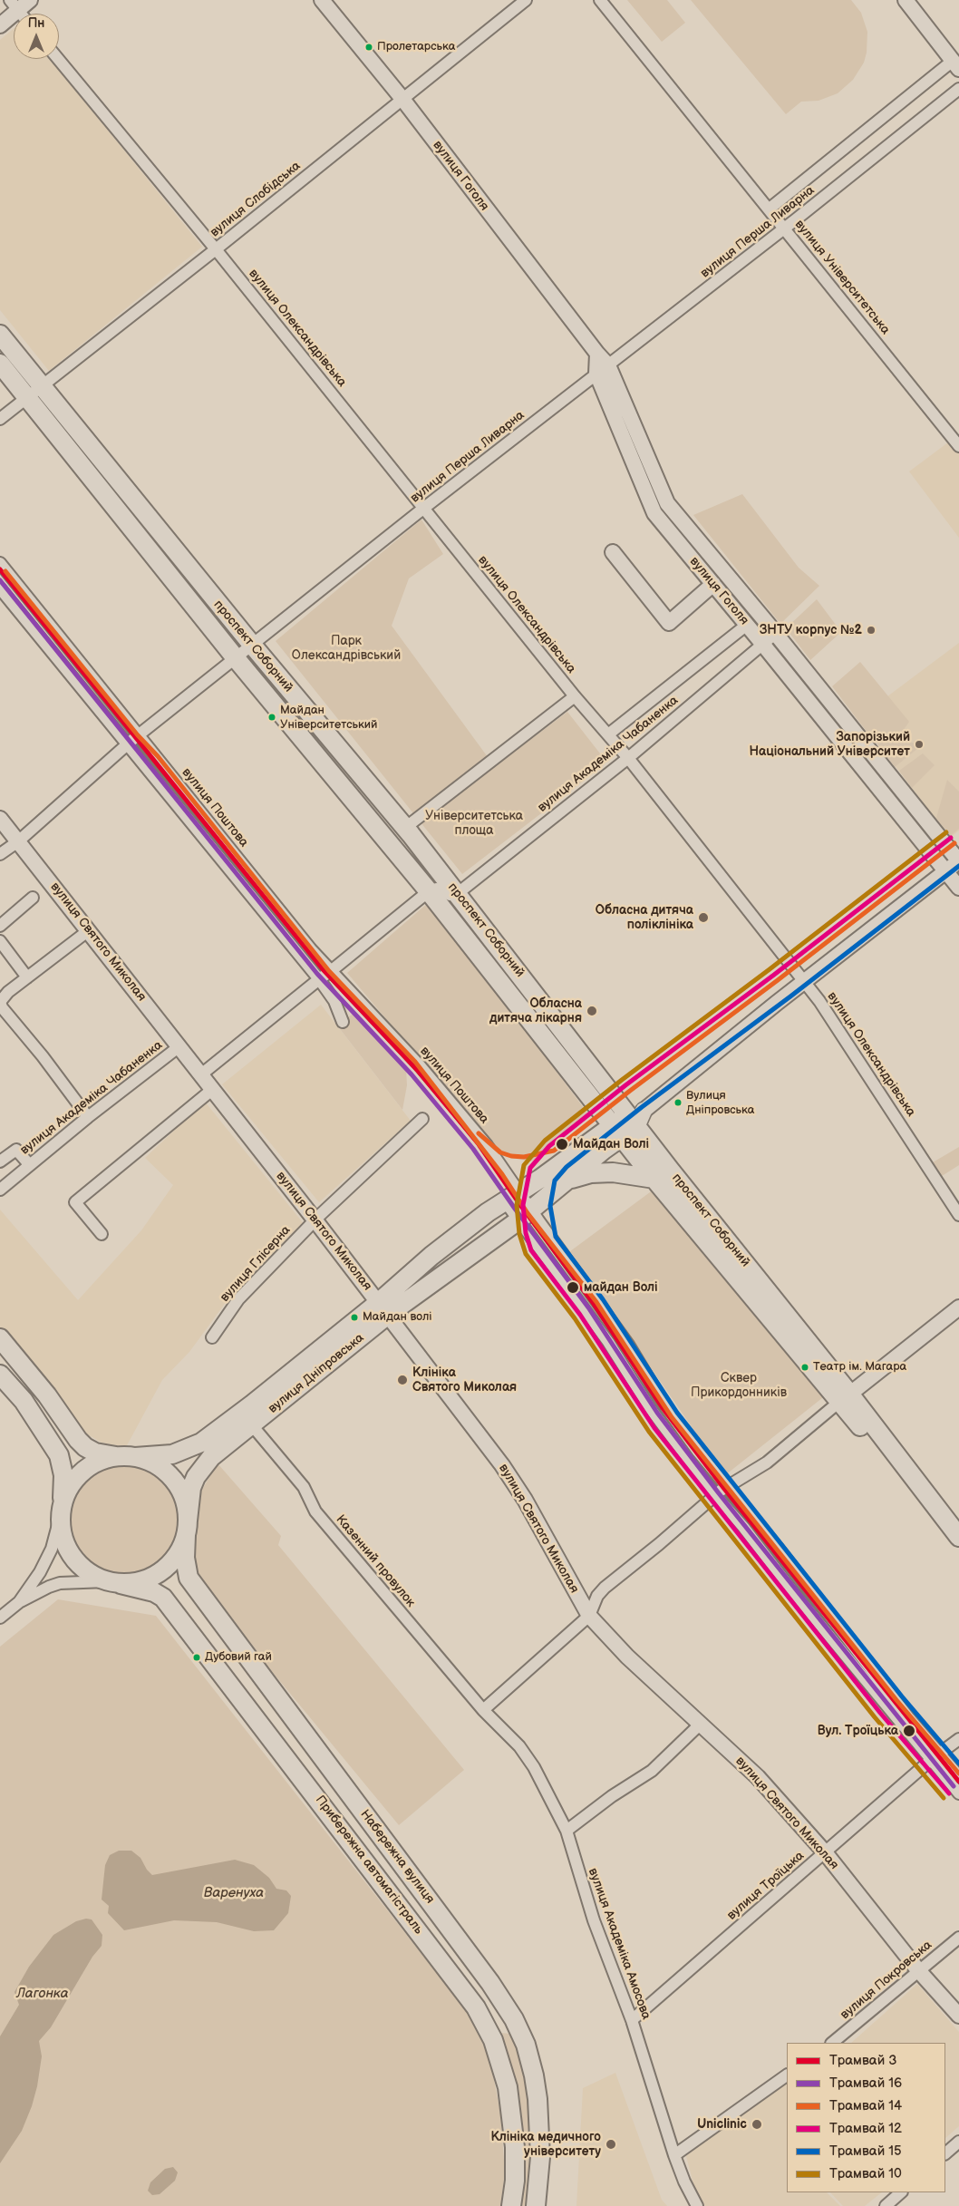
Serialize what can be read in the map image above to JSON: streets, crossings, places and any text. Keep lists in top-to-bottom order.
{
  "streets": {
    "main road": [
      "проспект Соборний",
      "вулиця Дніпровська",
      "Набережна вулиця",
      "Прибережна автомагістраль"
    ],
    "street": [
      "вулиця Гоголя",
      "вулиця Слобідська",
      "вулиця Перша Ливарна",
      "вулиця Університетська",
      "вулиця Олександрівська",
      "вулиця Академіка Чабаненка",
      "вулиця Поштова",
      "вулиця Святого Миколая",
      "вулиця Глісерна",
      "Казенний провулок",
      "вулиця Троїцька",
      "вулиця Академіка Амосова",
      "вулиця Покровська"
    ]
  },
  "crossings": [
    ["вулиця Гоголя", "вулиця Слобідська"],
    ["вулиця Гоголя", "вулиця Перша Ливарна"],
    ["вулиця Гоголя", "вулиця Академіка Чабаненка"],
    ["вулиця Гоголя", "вулиця Дніпровська"],
    ["вулиця Слобідська", "вулиця Олександрівська"],
    ["вулиця Слобідська", "проспект Соборний"],
    ["вулиця Перша Ливарна", "вулиця Університетська"],
    ["вулиця Перша Ливарна", "вулиця Олександрівська"],
    ["вулиця Перша Ливарна", "проспект Соборний"],
    ["вулиця Перша Ливарна", "вулиця Поштова"],
    ["вулиця Перша Ливарна", "вулиця Святого Миколая"],
    ["вулиця Олександрівська", "вулиця Академіка Чабаненка"],
    ["вулиця Олександрівська", "вулиця Дніпровська"],
    ["проспект Соборний", "вулиця Академіка Чабаненка"],
    ["проспект Соборний", "вулиця Дніпровська"],
    ["вулиця Академіка Чабаненка", "вулиця Святого Миколая"],
    ["вулиця Поштова", "вулиця Дніпровська"],
    ["вулиця Поштова", "вулиця Троїцька"],
    ["вулиця Святого Миколая", "вулиця Глісерна"],
    ["вулиця Святого Миколая", "вулиця Дніпровська"],
    ["вулиця Святого Миколая", "вулиця Троїцька"],
    ["вулиця Святого Миколая", "вулиця Покровська"],
    ["вулиця Дніпровська", "Казенний провулок"],
    ["вулиця Дніпровська", "Набережна вулиця"],
    ["вулиця Дніпровська", "Прибережна автомагістраль"],
    ["Казенний провулок", "вулиця Академіка Амосова"],
    ["Набережна вулиця", "Прибережна автомагістраль"],
    ["вулиця Троїцька", "вулиця Академіка Амосова"]
  ],
  "water": ["Варенуха", "Лагонка"],
  "parks": ["Парк Олександрівський", "Університетська площа", "Сквер Прикордонників"],
  "places": [
    "Пролетарська",
    "ЗНТУ корпус №2",
    "Майдан Університетський",
    "Запорізький Національний Університет",
    "Обласна дитяча поліклініка",
    "Обласна дитяча лікарня",
    "Вулиця Дніпровська",
    "Майдан Волі",
    "майдан Волі",
    "Майдан волі",
    "Театр ім. Магара",
    "Клініка Святого Миколая",
    "Дубовий гай",
    "Вул. Троїцька",
    "Uniclinic",
    "Клініка медичного університету"
  ],
  "lines": [
    "tram line 3",
    "tram line 14",
    "tram line 16",
    "tram line 10",
    "tram line 12",
    "tram line 15"
  ],
  "legend": [
    "Трамвай 3",
    "Трамвай 16",
    "Трамвай 14",
    "Трамвай 12",
    "Трамвай 15",
    "Трамвай 10"
  ],
  "north": "top"
}
